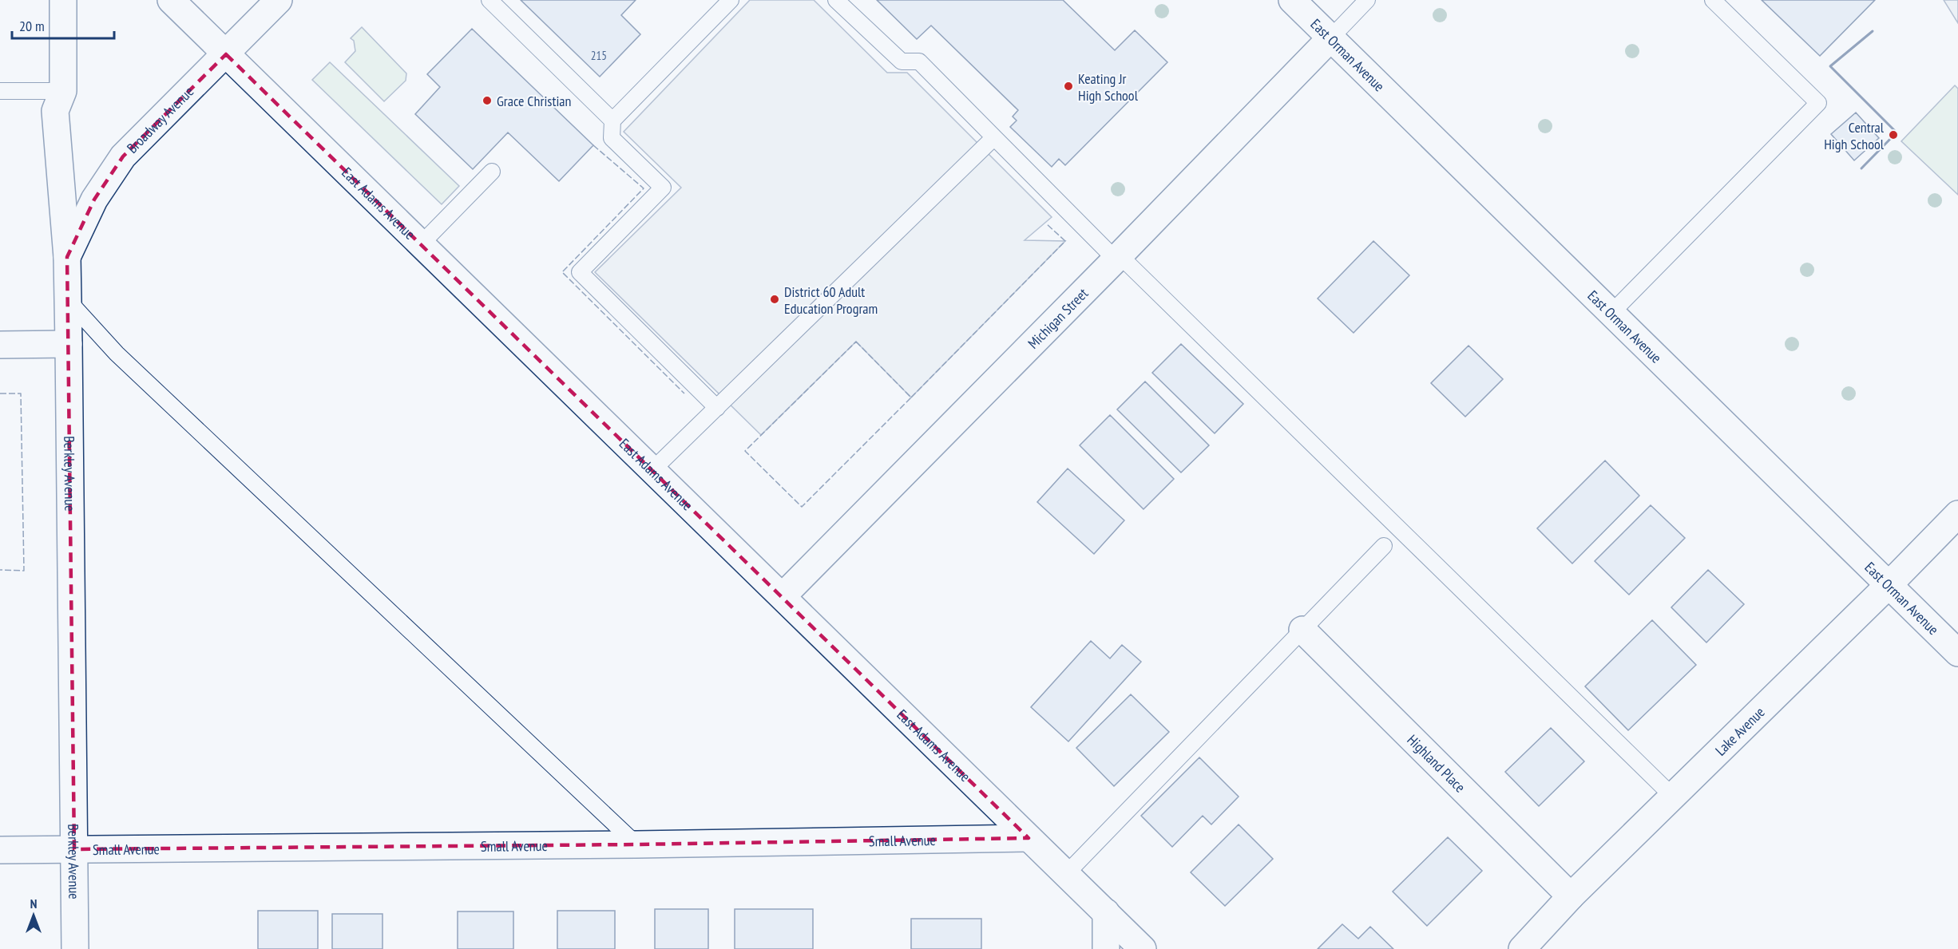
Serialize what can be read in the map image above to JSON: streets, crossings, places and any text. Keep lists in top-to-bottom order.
{
  "streets": {
    "street": [
      "East Orman Avenue",
      "Broadway Avenue",
      "East Adams Avenue",
      "Michigan Street",
      "Berkley Avenue",
      "Lake Avenue",
      "Highland Place",
      "Small Avenue"
    ]
  },
  "crossings": [
    ["East Orman Avenue", "Michigan Street"],
    ["East Orman Avenue", "Lake Avenue"],
    ["Broadway Avenue", "East Adams Avenue"],
    ["Broadway Avenue", "Berkley Avenue"],
    ["East Adams Avenue", "Michigan Street"],
    ["East Adams Avenue", "Small Avenue"],
    ["Berkley Avenue", "Small Avenue"],
    ["Lake Avenue", "Highland Place"]
  ],
  "places": [
    "Keating Jr High School",
    "Grace Christian",
    "Central High School",
    "District 60 Adult Education Program"
  ],
  "house_numbers": ["215"],
  "scale_bar": "20 m",
  "north": "top"
}
